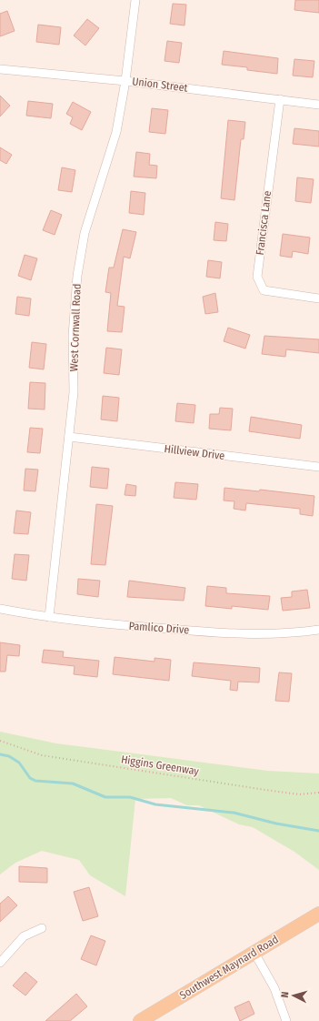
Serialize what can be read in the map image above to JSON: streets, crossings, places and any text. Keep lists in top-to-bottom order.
{
  "streets": {
    "main road": ["Southwest Maynard Road"],
    "street": [
      "Union Street",
      "Francisca Lane",
      "West Cornwall Road",
      "Hillview Drive",
      "Pamlico Drive"
    ],
    "path": ["Higgins Greenway"]
  },
  "crossings": [
    ["Union Street", "Francisca Lane"],
    ["Union Street", "West Cornwall Road"],
    ["West Cornwall Road", "Hillview Drive"],
    ["West Cornwall Road", "Pamlico Drive"]
  ],
  "north": "left"
}
